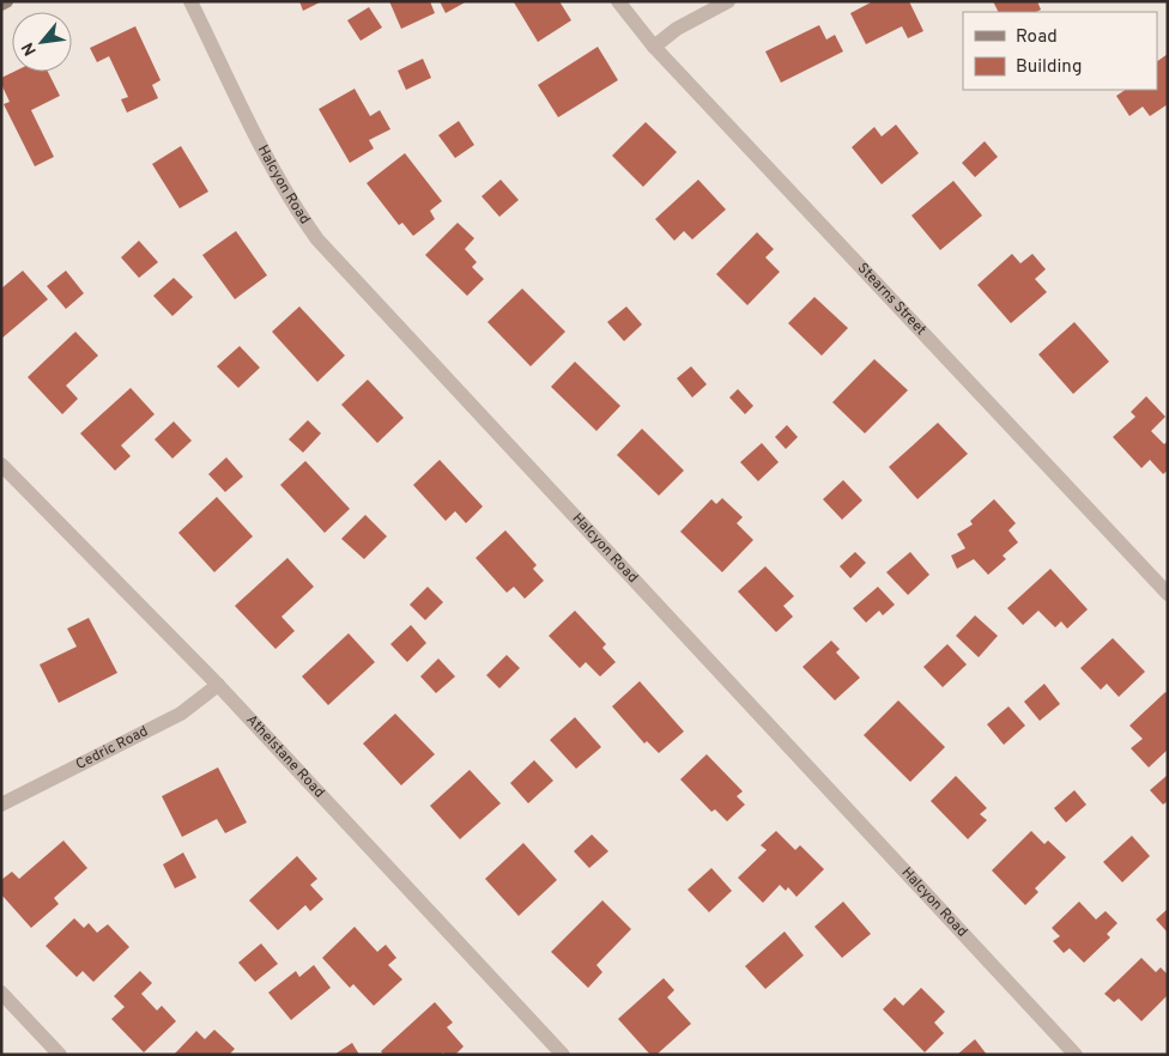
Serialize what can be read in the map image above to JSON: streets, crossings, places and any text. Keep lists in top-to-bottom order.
{
  "streets": {
    "street": [
      "Halcyon Road",
      "Stearns Street",
      "Cedric Road",
      "Athelstane Road"
    ]
  },
  "crossings": [
    ["Cedric Road", "Athelstane Road"]
  ],
  "legend": ["Road", "Building"],
  "north": "bottom left"
}
